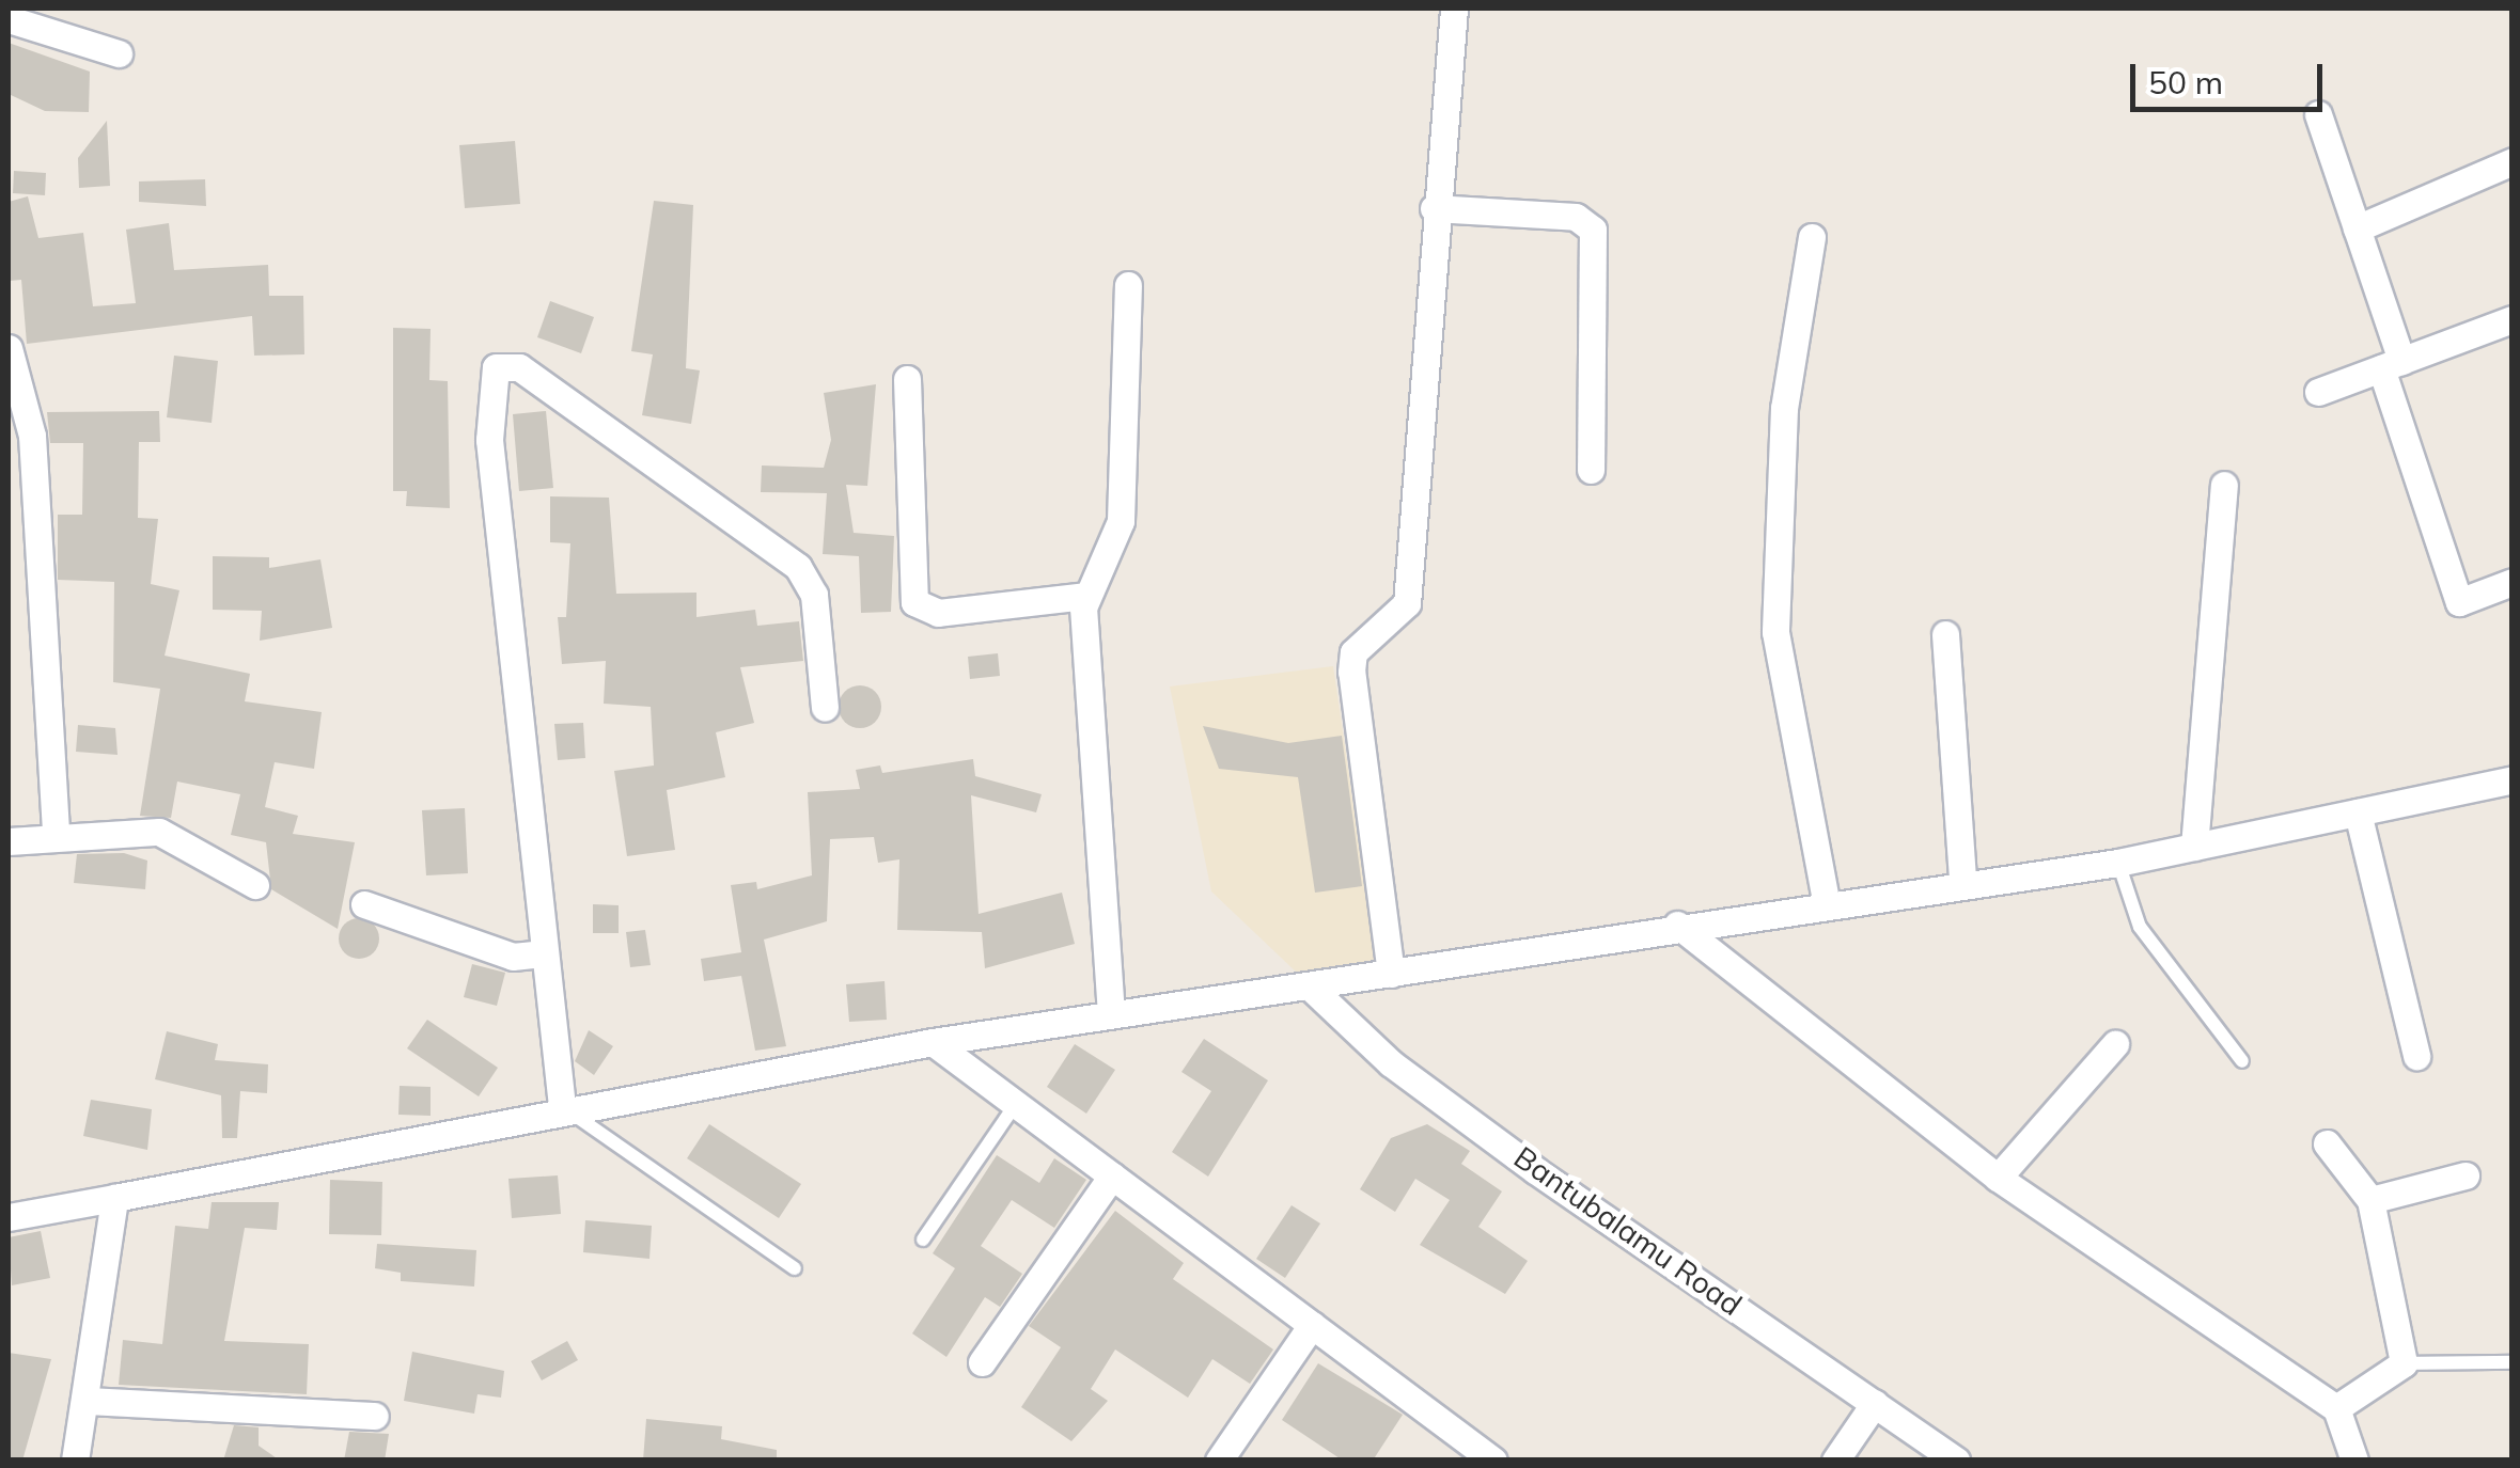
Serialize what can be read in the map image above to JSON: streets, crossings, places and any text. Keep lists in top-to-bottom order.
{
  "streets": {
    "street": ["Bantubalamu Road"]
  },
  "scale_bar": "50 m"
}
